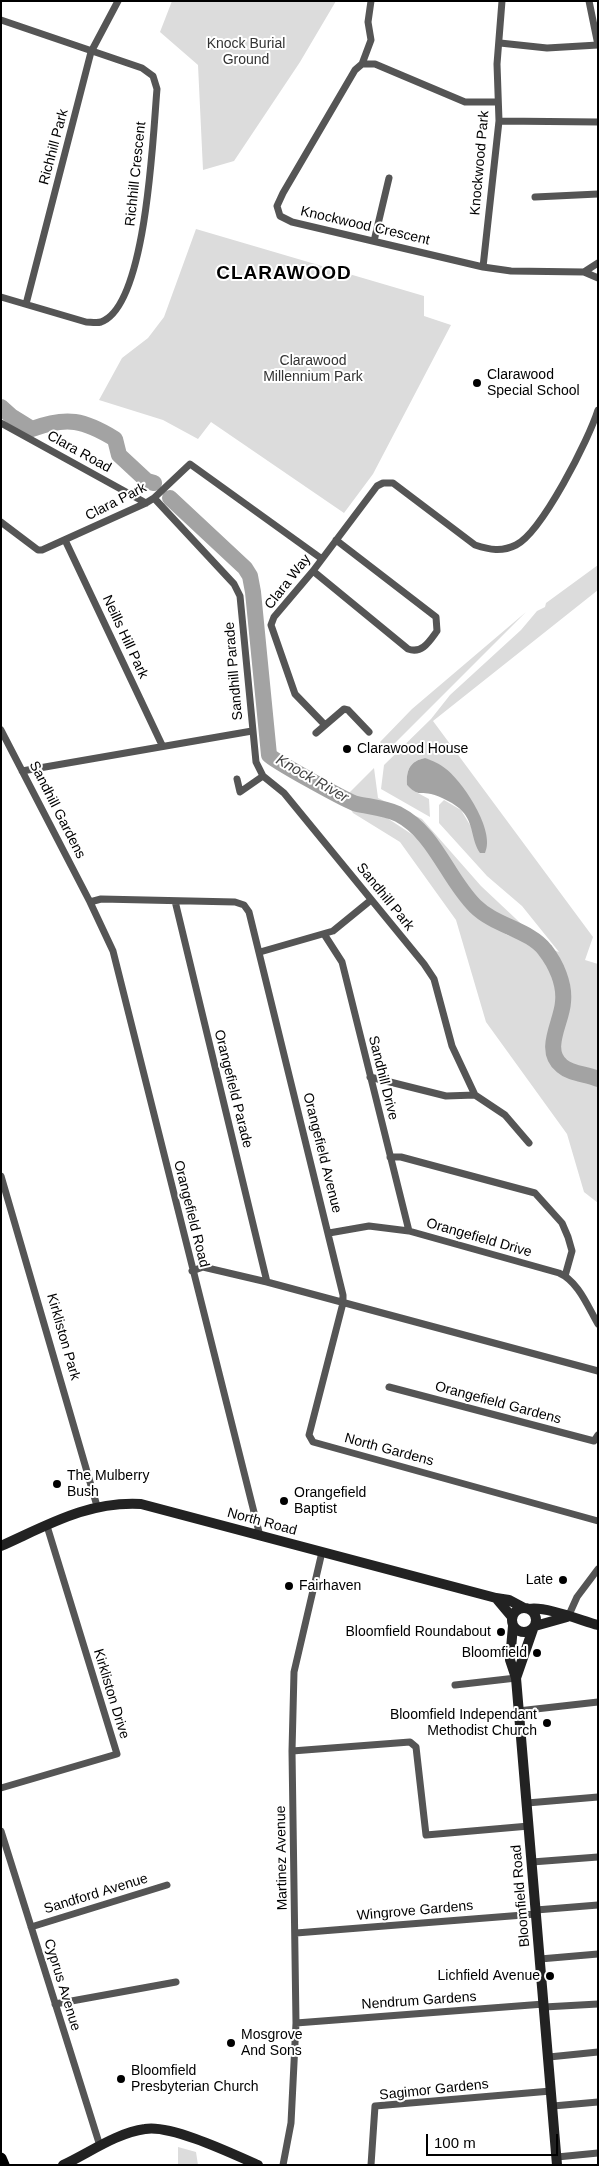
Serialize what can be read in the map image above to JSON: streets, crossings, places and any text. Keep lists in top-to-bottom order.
{
  "streets": {
    "street": [
      "Richhill Park",
      "Knockwood Park",
      "Richhill Crescent",
      "Knockwood Crescent",
      "Clara Road",
      "Clara Park",
      "Clara Way",
      "Neills Hill Park",
      "Sandhill Parade",
      "Sandhill Gardens",
      "Sandhill Park",
      "Sandhill Drive",
      "Orangefield Parade",
      "Orangefield Avenue",
      "Orangefield Road",
      "Orangefield Drive",
      "Kirkliston Park",
      "Orangefield Gardens",
      "North Gardens",
      "North Road",
      "Kirkliston Drive",
      "Martinez Avenue",
      "Sandford Avenue",
      "Bloomfield Road",
      "Wingrove Gardens",
      "Cyprus Avenue",
      "Nendrum Gardens",
      "Sagimor Gardens"
    ]
  },
  "crossings": [
    ["Richhill Park", "Richhill Crescent"],
    ["Knockwood Park", "Knockwood Crescent"],
    ["Clara Road", "Clara Park"],
    ["Clara Park", "Clara Way"],
    ["Clara Park", "Neills Hill Park"],
    ["Clara Park", "Sandhill Parade"],
    ["Neills Hill Park", "Sandhill Parade"],
    ["Sandhill Parade", "Sandhill Gardens"],
    ["Sandhill Gardens", "Orangefield Avenue"],
    ["Sandhill Gardens", "Orangefield Road"],
    ["Sandhill Drive", "Orangefield Drive"],
    ["Orangefield Parade", "Orangefield Avenue"],
    ["Orangefield Avenue", "Orangefield Road"],
    ["Orangefield Avenue", "Orangefield Drive"],
    ["Orangefield Avenue", "North Gardens"],
    ["Orangefield Road", "North Road"],
    ["Kirkliston Park", "North Road"],
    ["North Road", "Kirkliston Drive"],
    ["North Road", "Martinez Avenue"],
    ["Martinez Avenue", "Wingrove Gardens"],
    ["Martinez Avenue", "Nendrum Gardens"],
    ["Sandford Avenue", "Cyprus Avenue"],
    ["Bloomfield Road", "Wingrove Gardens"],
    ["Bloomfield Road", "Nendrum Gardens"],
    ["Bloomfield Road", "Sagimor Gardens"]
  ],
  "districts": ["CLARAWOOD"],
  "water": ["Knock River"],
  "parks": ["Knock Burial Ground", "Clarawood Millennium Park"],
  "places": [
    "Clarawood Special School",
    "Clarawood House",
    "The Mulberry Bush",
    "Orangefield Baptist",
    "Late",
    "Fairhaven",
    "Bloomfield Roundabout",
    "Bloomfield",
    "Bloomfield Independant Methodist Church",
    "Lichfield Avenue",
    "Mosgrove And Sons",
    "Bloomfield Presbyterian Church"
  ],
  "scale_bar": "100 m"
}
